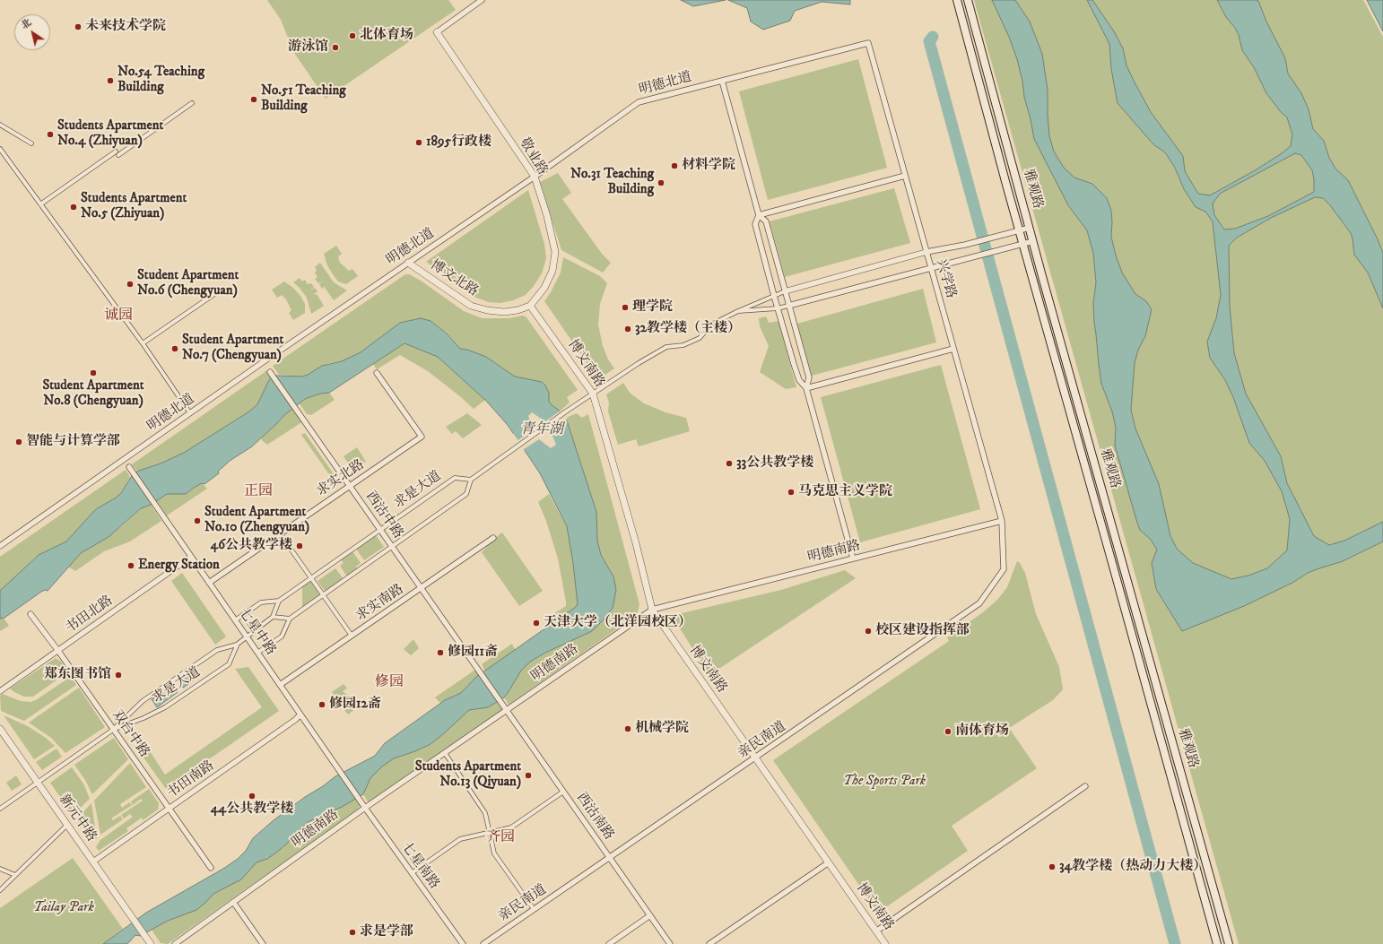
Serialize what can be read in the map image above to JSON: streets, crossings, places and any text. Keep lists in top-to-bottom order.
{
  "streets": {
    "main road": ["雅观路"],
    "street": [
      "明德北道",
      "敬业路",
      "博文北路",
      "兴学路",
      "博文南路",
      "求实北路",
      "求是大道",
      "西沽中路",
      "明德南路",
      "求实南路",
      "书田北路",
      "七星中路",
      "双台中路",
      "亲民南道",
      "书田南路",
      "西沽南路",
      "新元中路",
      "七星南路"
    ]
  },
  "crossings": [
    ["明德北道", "敬业路"],
    ["明德北道", "博文北路"],
    ["明德北道", "兴学路"],
    ["敬业路", "博文北路"],
    ["敬业路", "博文南路"],
    ["博文北路", "博文南路"],
    ["兴学路", "明德南路"],
    ["兴学路", "亲民南道"],
    ["博文南路", "明德南路"],
    ["博文南路", "亲民南道"],
    ["求实北路", "西沽中路"],
    ["求实北路", "七星中路"],
    ["求是大道", "西沽中路"],
    ["求是大道", "七星中路"],
    ["求是大道", "双台中路"],
    ["求是大道", "新元中路"],
    ["西沽中路", "求实南路"],
    ["西沽中路", "西沽南路"],
    ["明德南路", "亲民南道"],
    ["明德南路", "西沽南路"],
    ["明德南路", "七星南路"],
    ["求实南路", "七星中路"],
    ["书田北路", "七星中路"],
    ["书田北路", "双台中路"],
    ["七星中路", "书田南路"],
    ["七星中路", "七星南路"],
    ["双台中路", "书田南路"],
    ["亲民南道", "西沽南路"],
    ["书田南路", "新元中路"]
  ],
  "districts": [
    "诚园",
    "正园",
    "修园",
    "齐园"
  ],
  "water": ["青年湖"],
  "parks": ["The Sports Park", "Tailay Park"],
  "places": [
    "未来技术学院",
    "北体育场",
    "游泳馆",
    "No.54 Teaching Building",
    "No.51 Teaching Building",
    "Students Apartment No.4 (Zhiyuan)",
    "1895行政楼",
    "材料学院",
    "No.31 Teaching Building",
    "Students Apartment No.5 (Zhiyuan)",
    "Student Apartment No.6 (Chengyuan)",
    "理学院",
    "32教学楼（主楼）",
    "Student Apartment No.7 (Chengyuan)",
    "Student Apartment No.8 (Chengyuan)",
    "智能与计算学部",
    "33公共教学楼",
    "马克思主义学院",
    "Student Apartment No.10 (Zhengyuan)",
    "46公共教学楼",
    "Energy Station",
    "天津大学（北洋园校区）",
    "校区建设指挥部",
    "修园11斋",
    "郑东图书馆",
    "修园12斋",
    "机械学院",
    "南体育场",
    "Students Apartment No.13 (Qiyuan)",
    "44公共教学楼",
    "34教学楼（热动力大楼）",
    "求是学部"
  ],
  "north": "top left"
}
